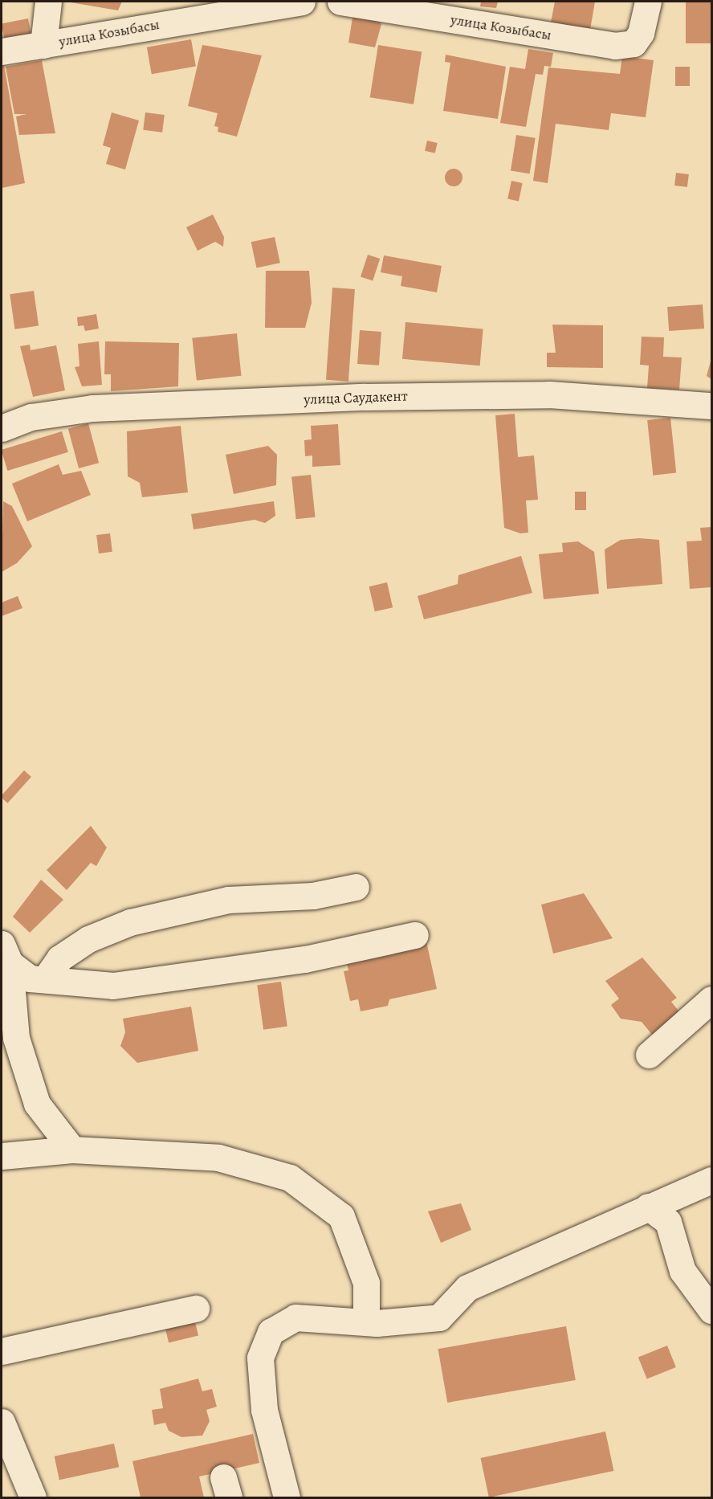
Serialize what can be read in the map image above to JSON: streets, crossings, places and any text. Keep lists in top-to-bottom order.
{
  "streets": {
    "street": ["улица Козыбасы", "улица Саудакент"]
  }
}
